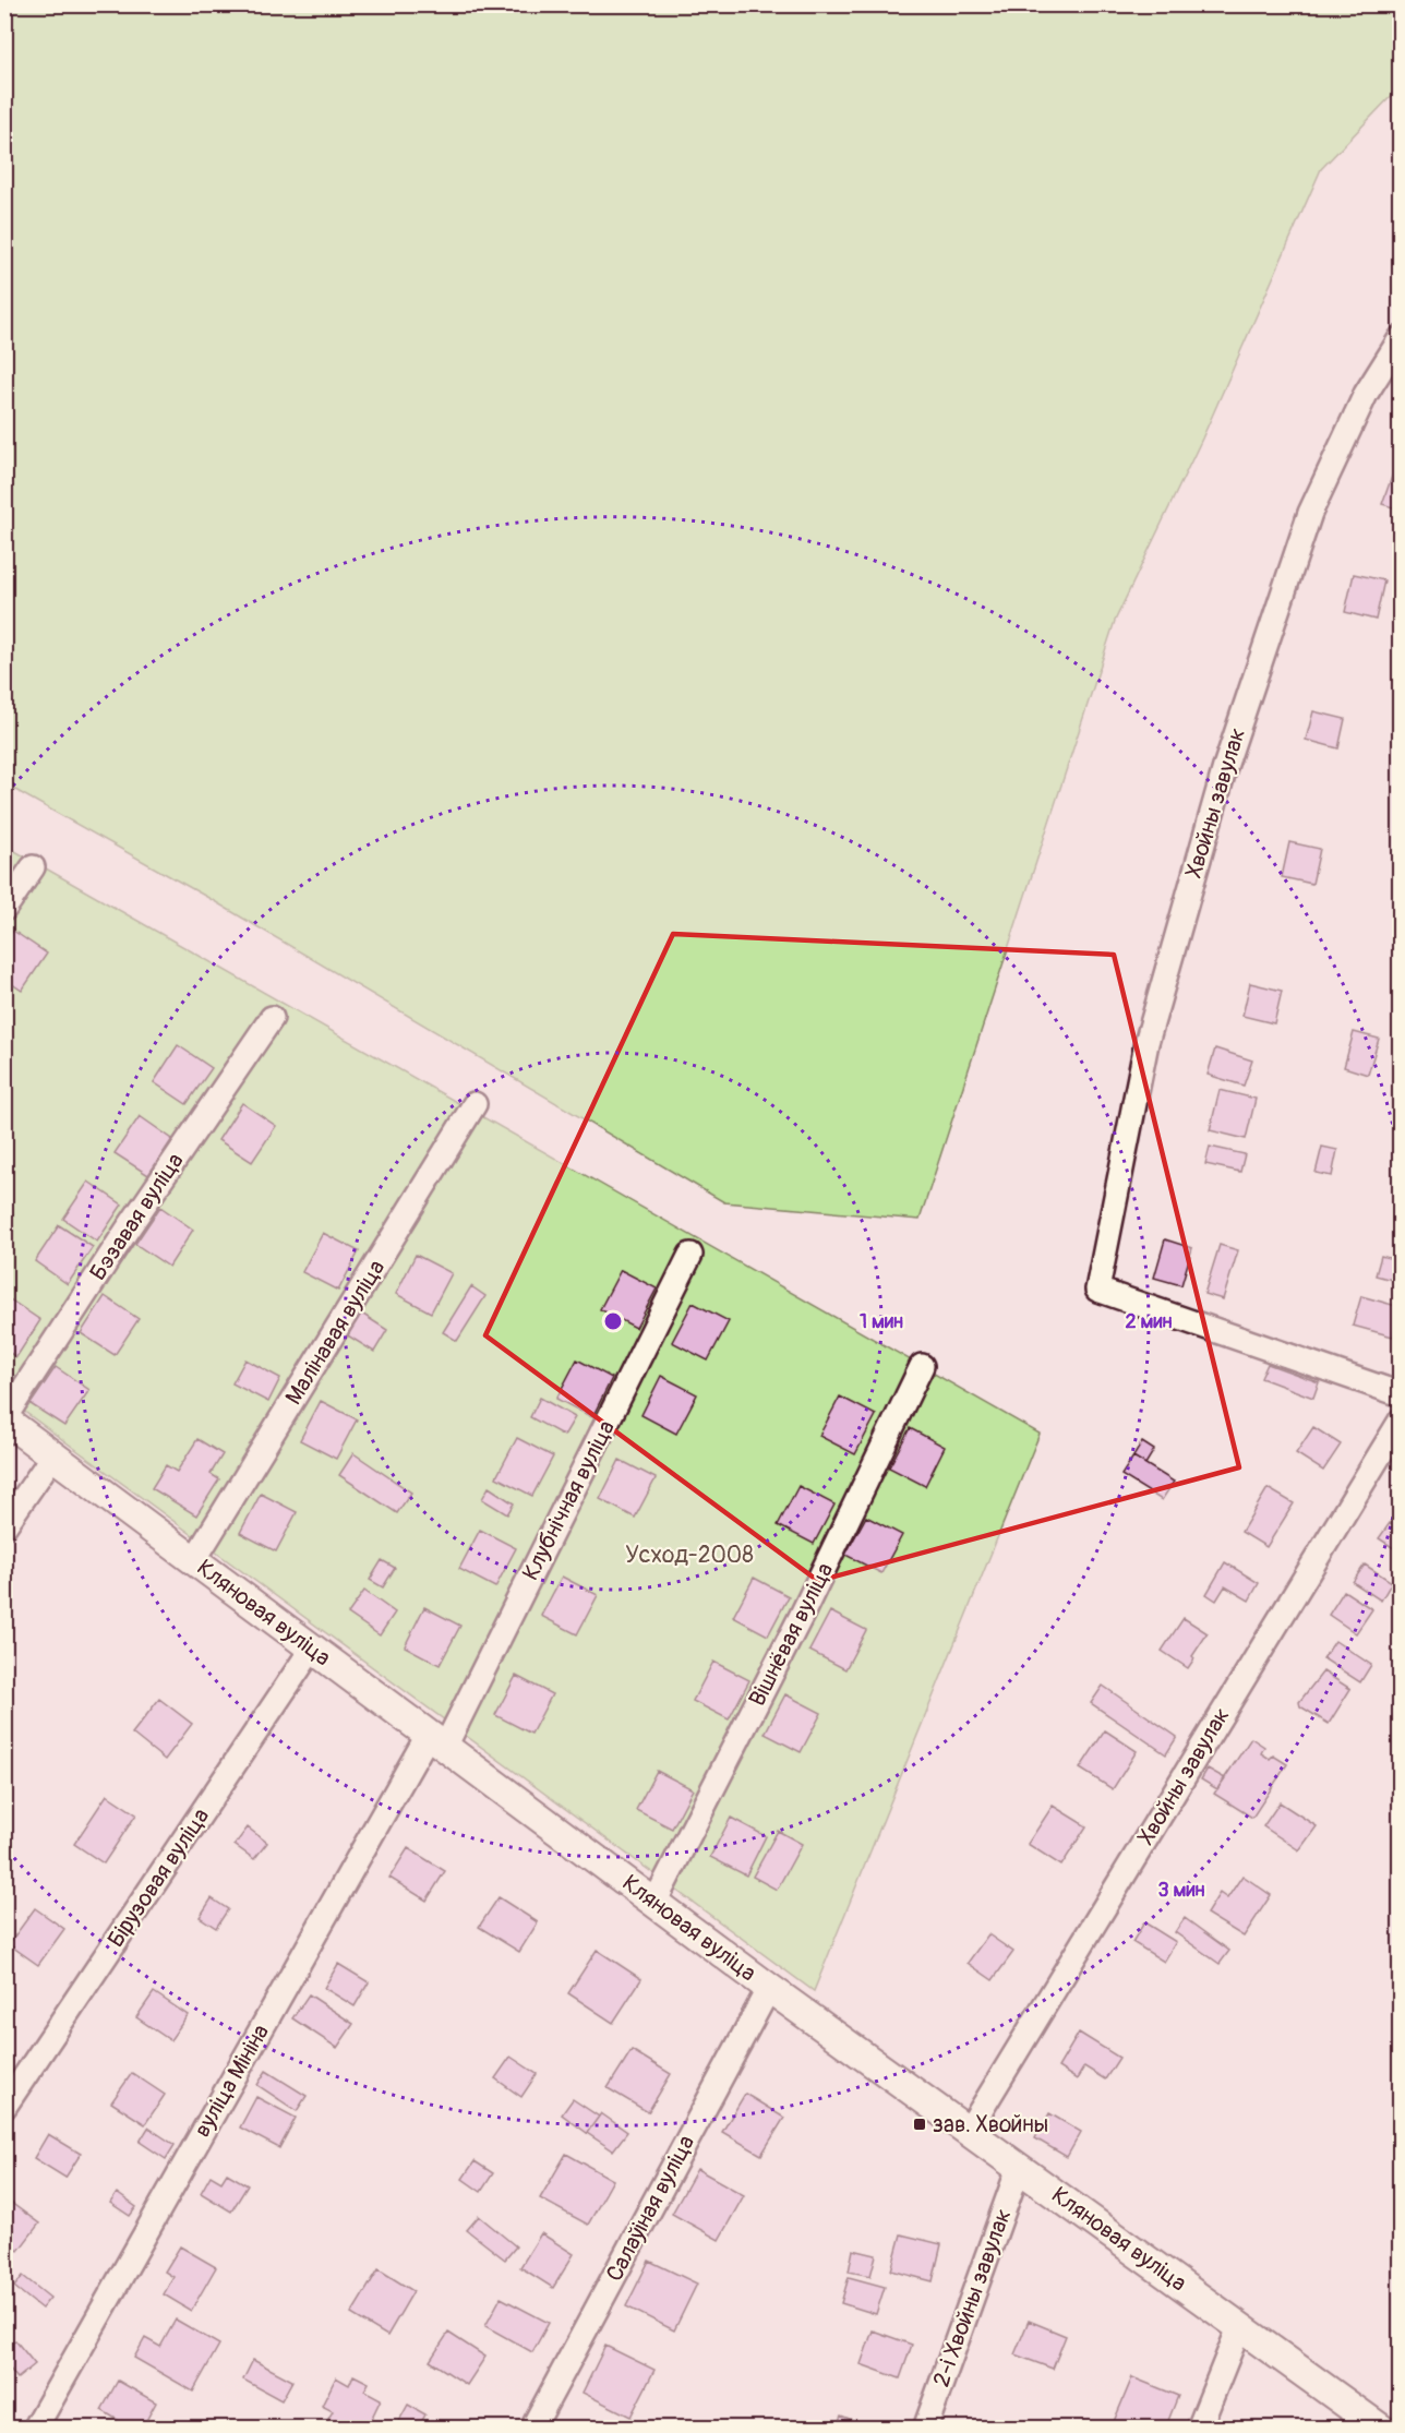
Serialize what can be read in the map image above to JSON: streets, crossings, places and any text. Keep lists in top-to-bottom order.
{
  "streets": {
    "street": [
      "Хвойны завулак",
      "Бэзавая вуліца",
      "Малінавая вуліца",
      "Клубнічная вуліца",
      "Кляновая вуліца",
      "Вішнёвая вуліца",
      "Бірузовая вуліца",
      "вуліца Мініна",
      "Салаўіная вуліца",
      "2-і Хвойны завулак"
    ]
  },
  "crossings": [
    ["Хвойны завулак", "Кляновая вуліца"],
    ["Бэзавая вуліца", "Кляновая вуліца"],
    ["Малінавая вуліца", "Кляновая вуліца"],
    ["Клубнічная вуліца", "Кляновая вуліца"],
    ["Клубнічная вуліца", "вуліца Мініна"],
    ["Кляновая вуліца", "Вішнёвая вуліца"],
    ["Кляновая вуліца", "Бірузовая вуліца"],
    ["Кляновая вуліца", "вуліца Мініна"],
    ["Кляновая вуліца", "Салаўіная вуліца"],
    ["Кляновая вуліца", "2-і Хвойны завулак"]
  ],
  "parks": ["Усход-2008"],
  "places": {
    "transit": ["зав. Хвойны"]
  },
  "rings": ["1 мин", "2 мин", "3 мин"]
}
